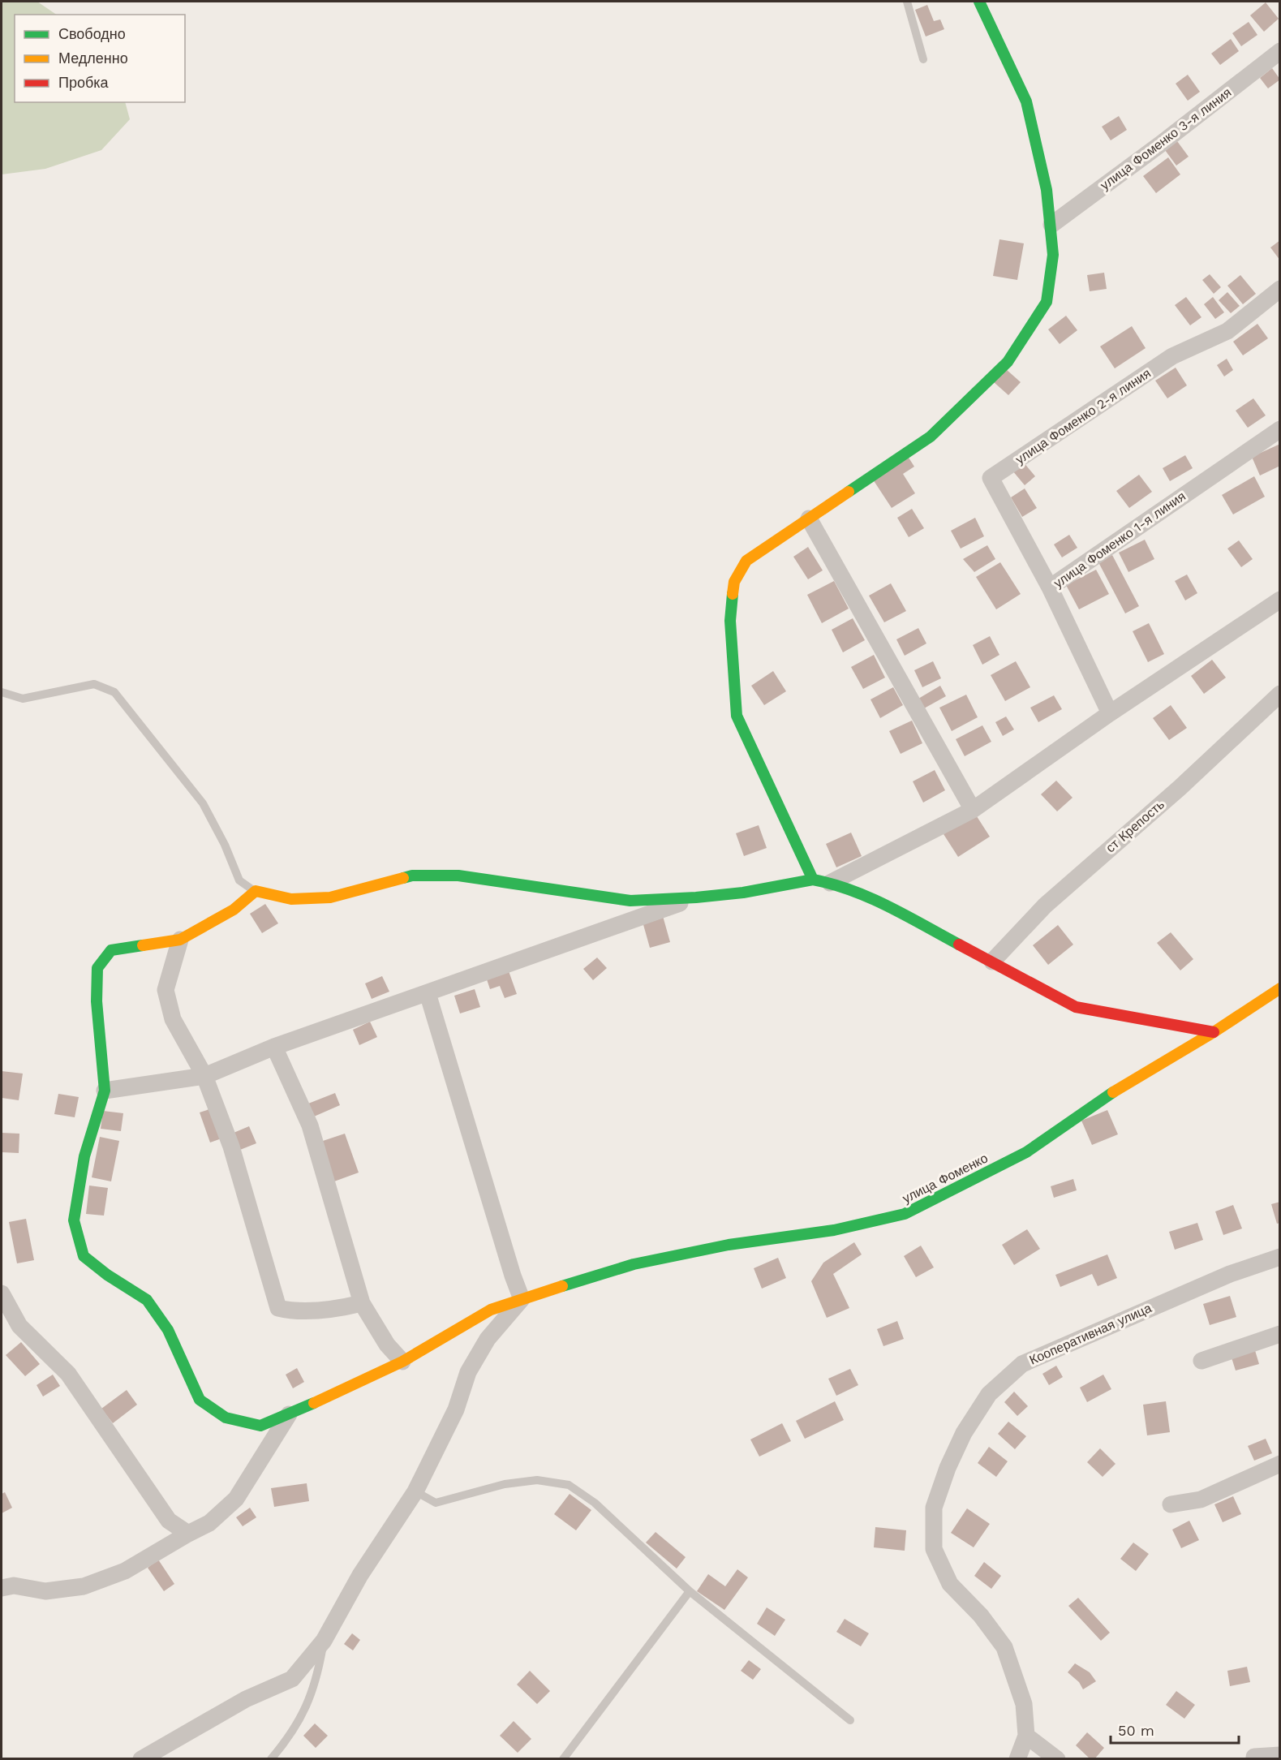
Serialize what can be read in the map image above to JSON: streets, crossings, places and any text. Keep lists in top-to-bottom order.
{
  "streets": {
    "street": [
      "улица Фоменко 3-я линия",
      "улица Фоменко 2-я линия",
      "улица Фоменко 1-я линия",
      "ст Крепость",
      "улица Фоменко",
      "Кооперативная улица"
    ]
  },
  "crossings": [
    ["улица Фоменко 2-я линия", "улица Фоменко 1-я линия"]
  ],
  "legend": ["Свободно", "Медленно", "Пробка"],
  "scale_bar": "50 m"
}
